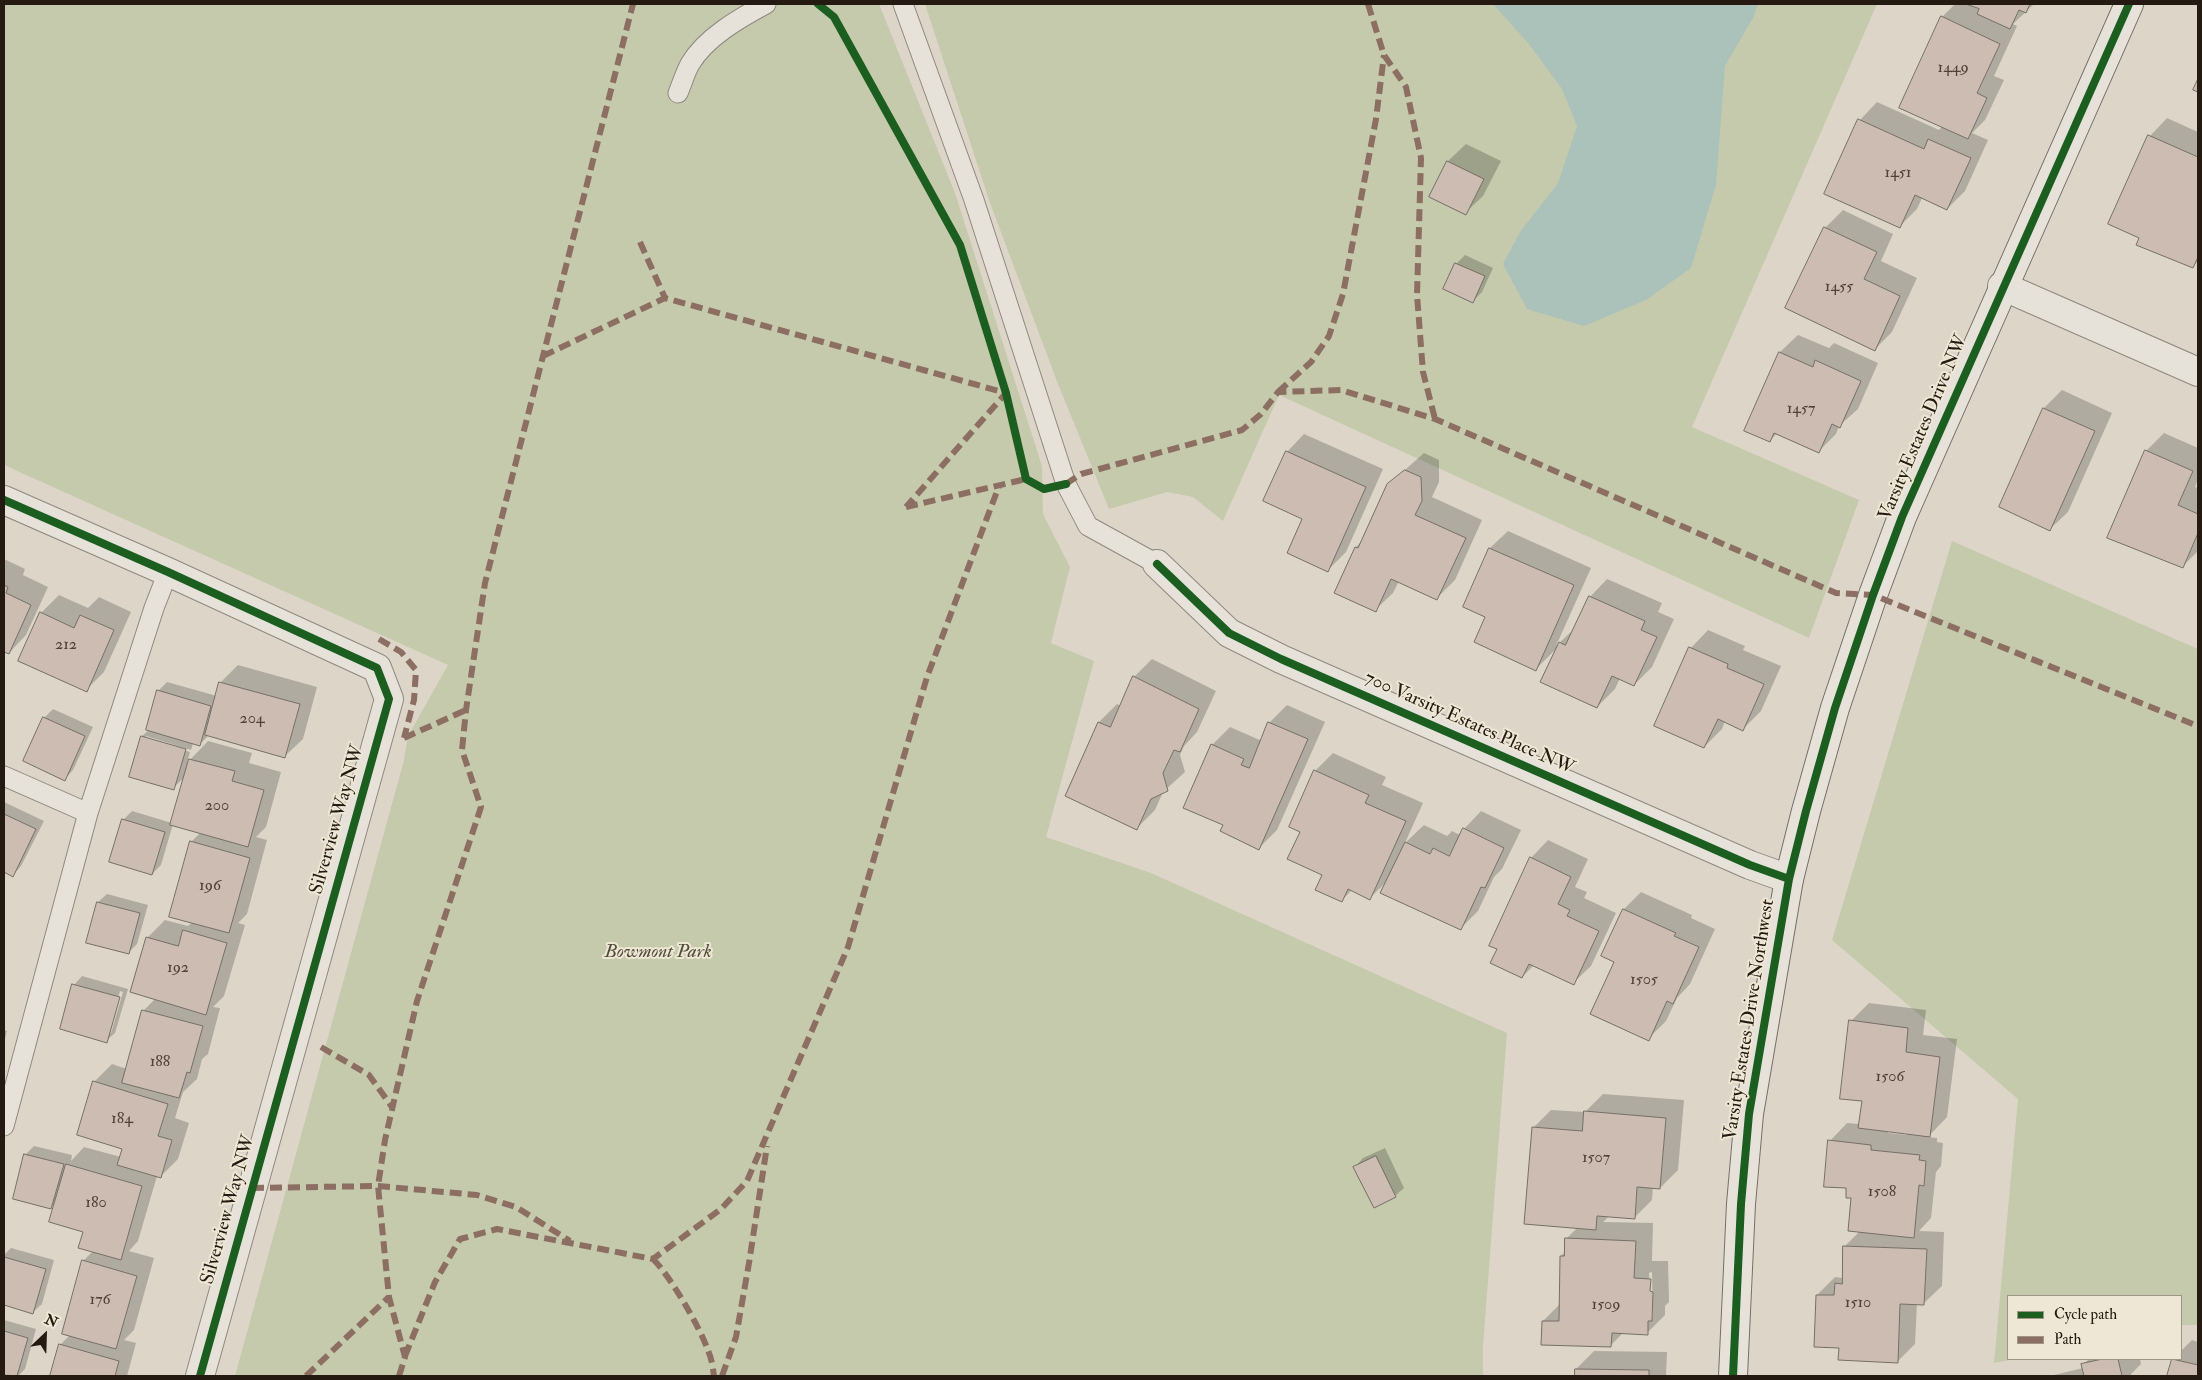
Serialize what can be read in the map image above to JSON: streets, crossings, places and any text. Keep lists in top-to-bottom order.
{
  "streets": {
    "street": [
      "Varsity Estates Drive NW",
      "700 Varsity Estates Place NW",
      "Silverview Way NW",
      "Varsity Estates Drive Northwest"
    ]
  },
  "crossings": [
    ["Varsity Estates Drive NW", "700 Varsity Estates Place NW"],
    ["Varsity Estates Drive NW", "Varsity Estates Drive Northwest"],
    ["700 Varsity Estates Place NW", "Varsity Estates Drive Northwest"]
  ],
  "parks": ["Bowmont Park"],
  "house_numbers": [
    "1449",
    "1451",
    "1455",
    "1457",
    "212",
    "204",
    "200",
    "196",
    "192",
    "1505",
    "188",
    "1506",
    "184",
    "1507",
    "1508",
    "180",
    "176",
    "1510",
    "1509"
  ],
  "legend": ["Cycle path", "Path"],
  "north": "top right"
}
